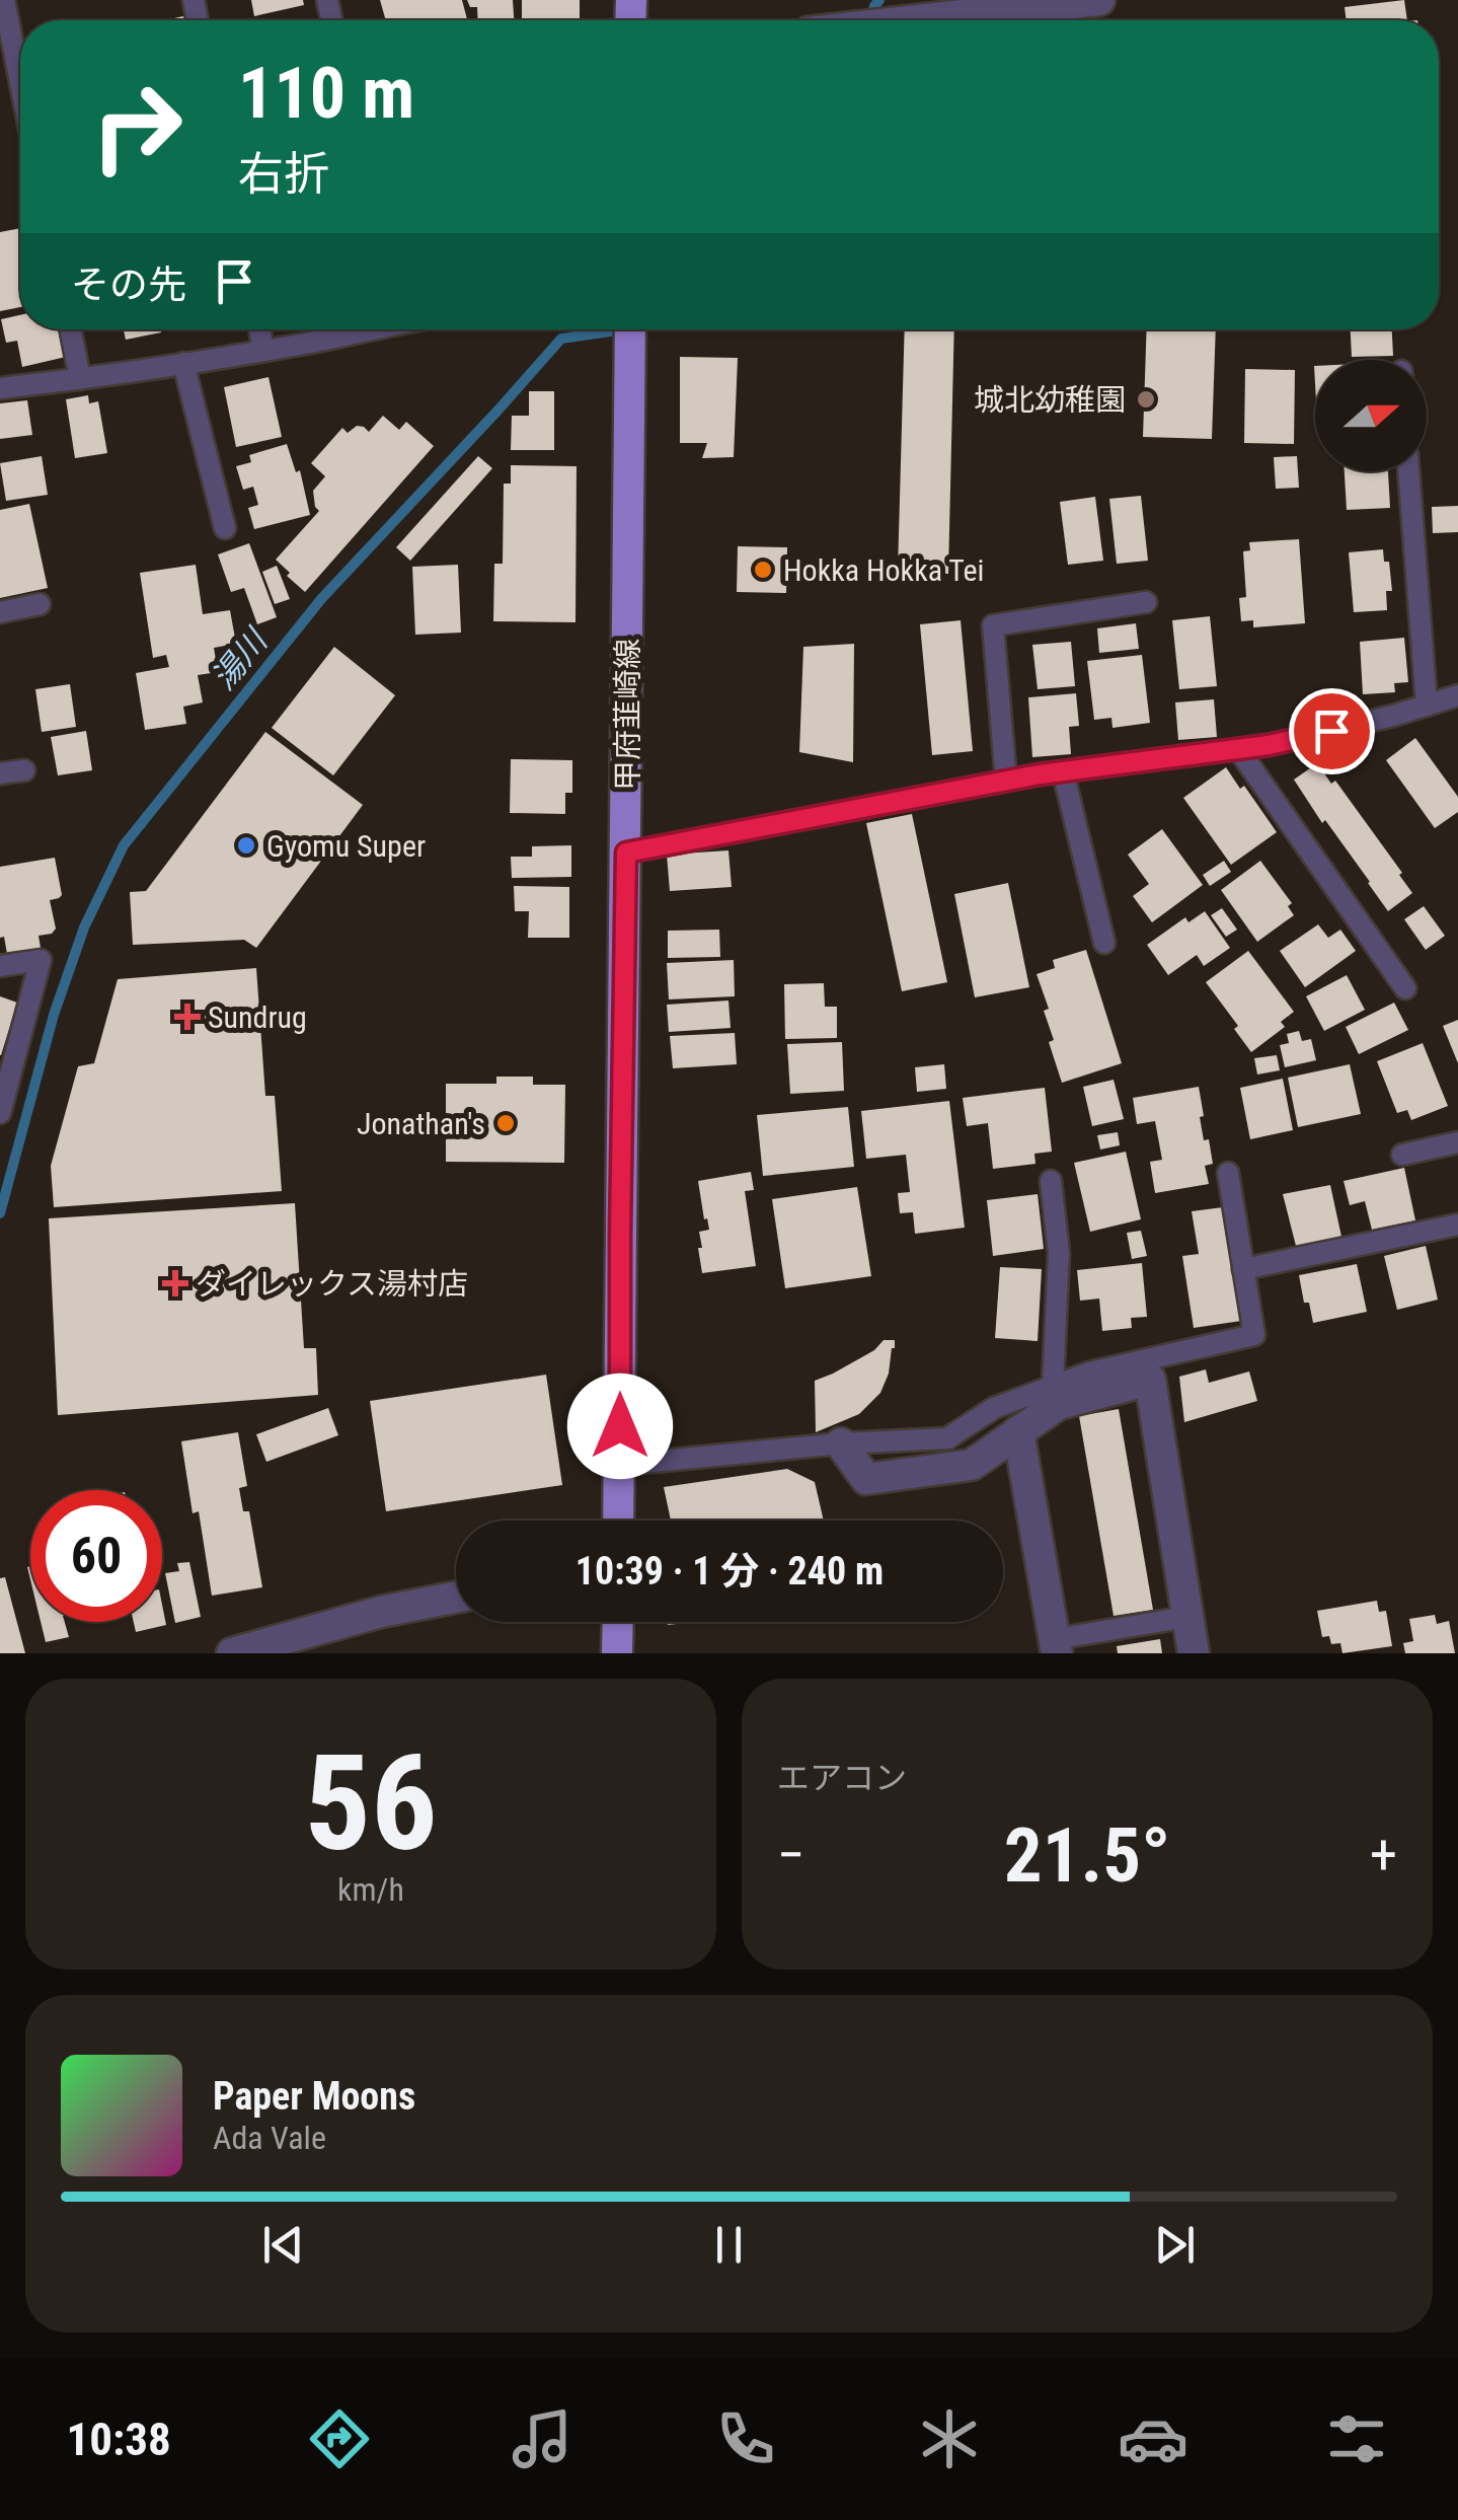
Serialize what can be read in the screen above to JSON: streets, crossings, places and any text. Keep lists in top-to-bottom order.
{
  "streets": {
    "main road": ["甲府韮崎線"]
  },
  "water": ["湯川"],
  "places": {
    "other": [
      "城北幼稚園",
      "Hokka Hokka Tei",
      "Gyomu Super",
      "Jonathan's"
    ],
    "health": ["Sundrug", "ダイレックス湯村店"]
  },
  "north": "right",
  "page": {
    "turn": ["110 m", "右折"],
    "then": "その先",
    "limit": "60",
    "trip": "10:39 · 1 分 · 240 m",
    "tile": [
      ["56", "km/h"],
      "エアコン"
    ],
    "heat": ["−", "21.5°", "+"],
    "song": ["Paper Moons", "Ada Vale"],
    "tabs": "10:38"
  }
}
